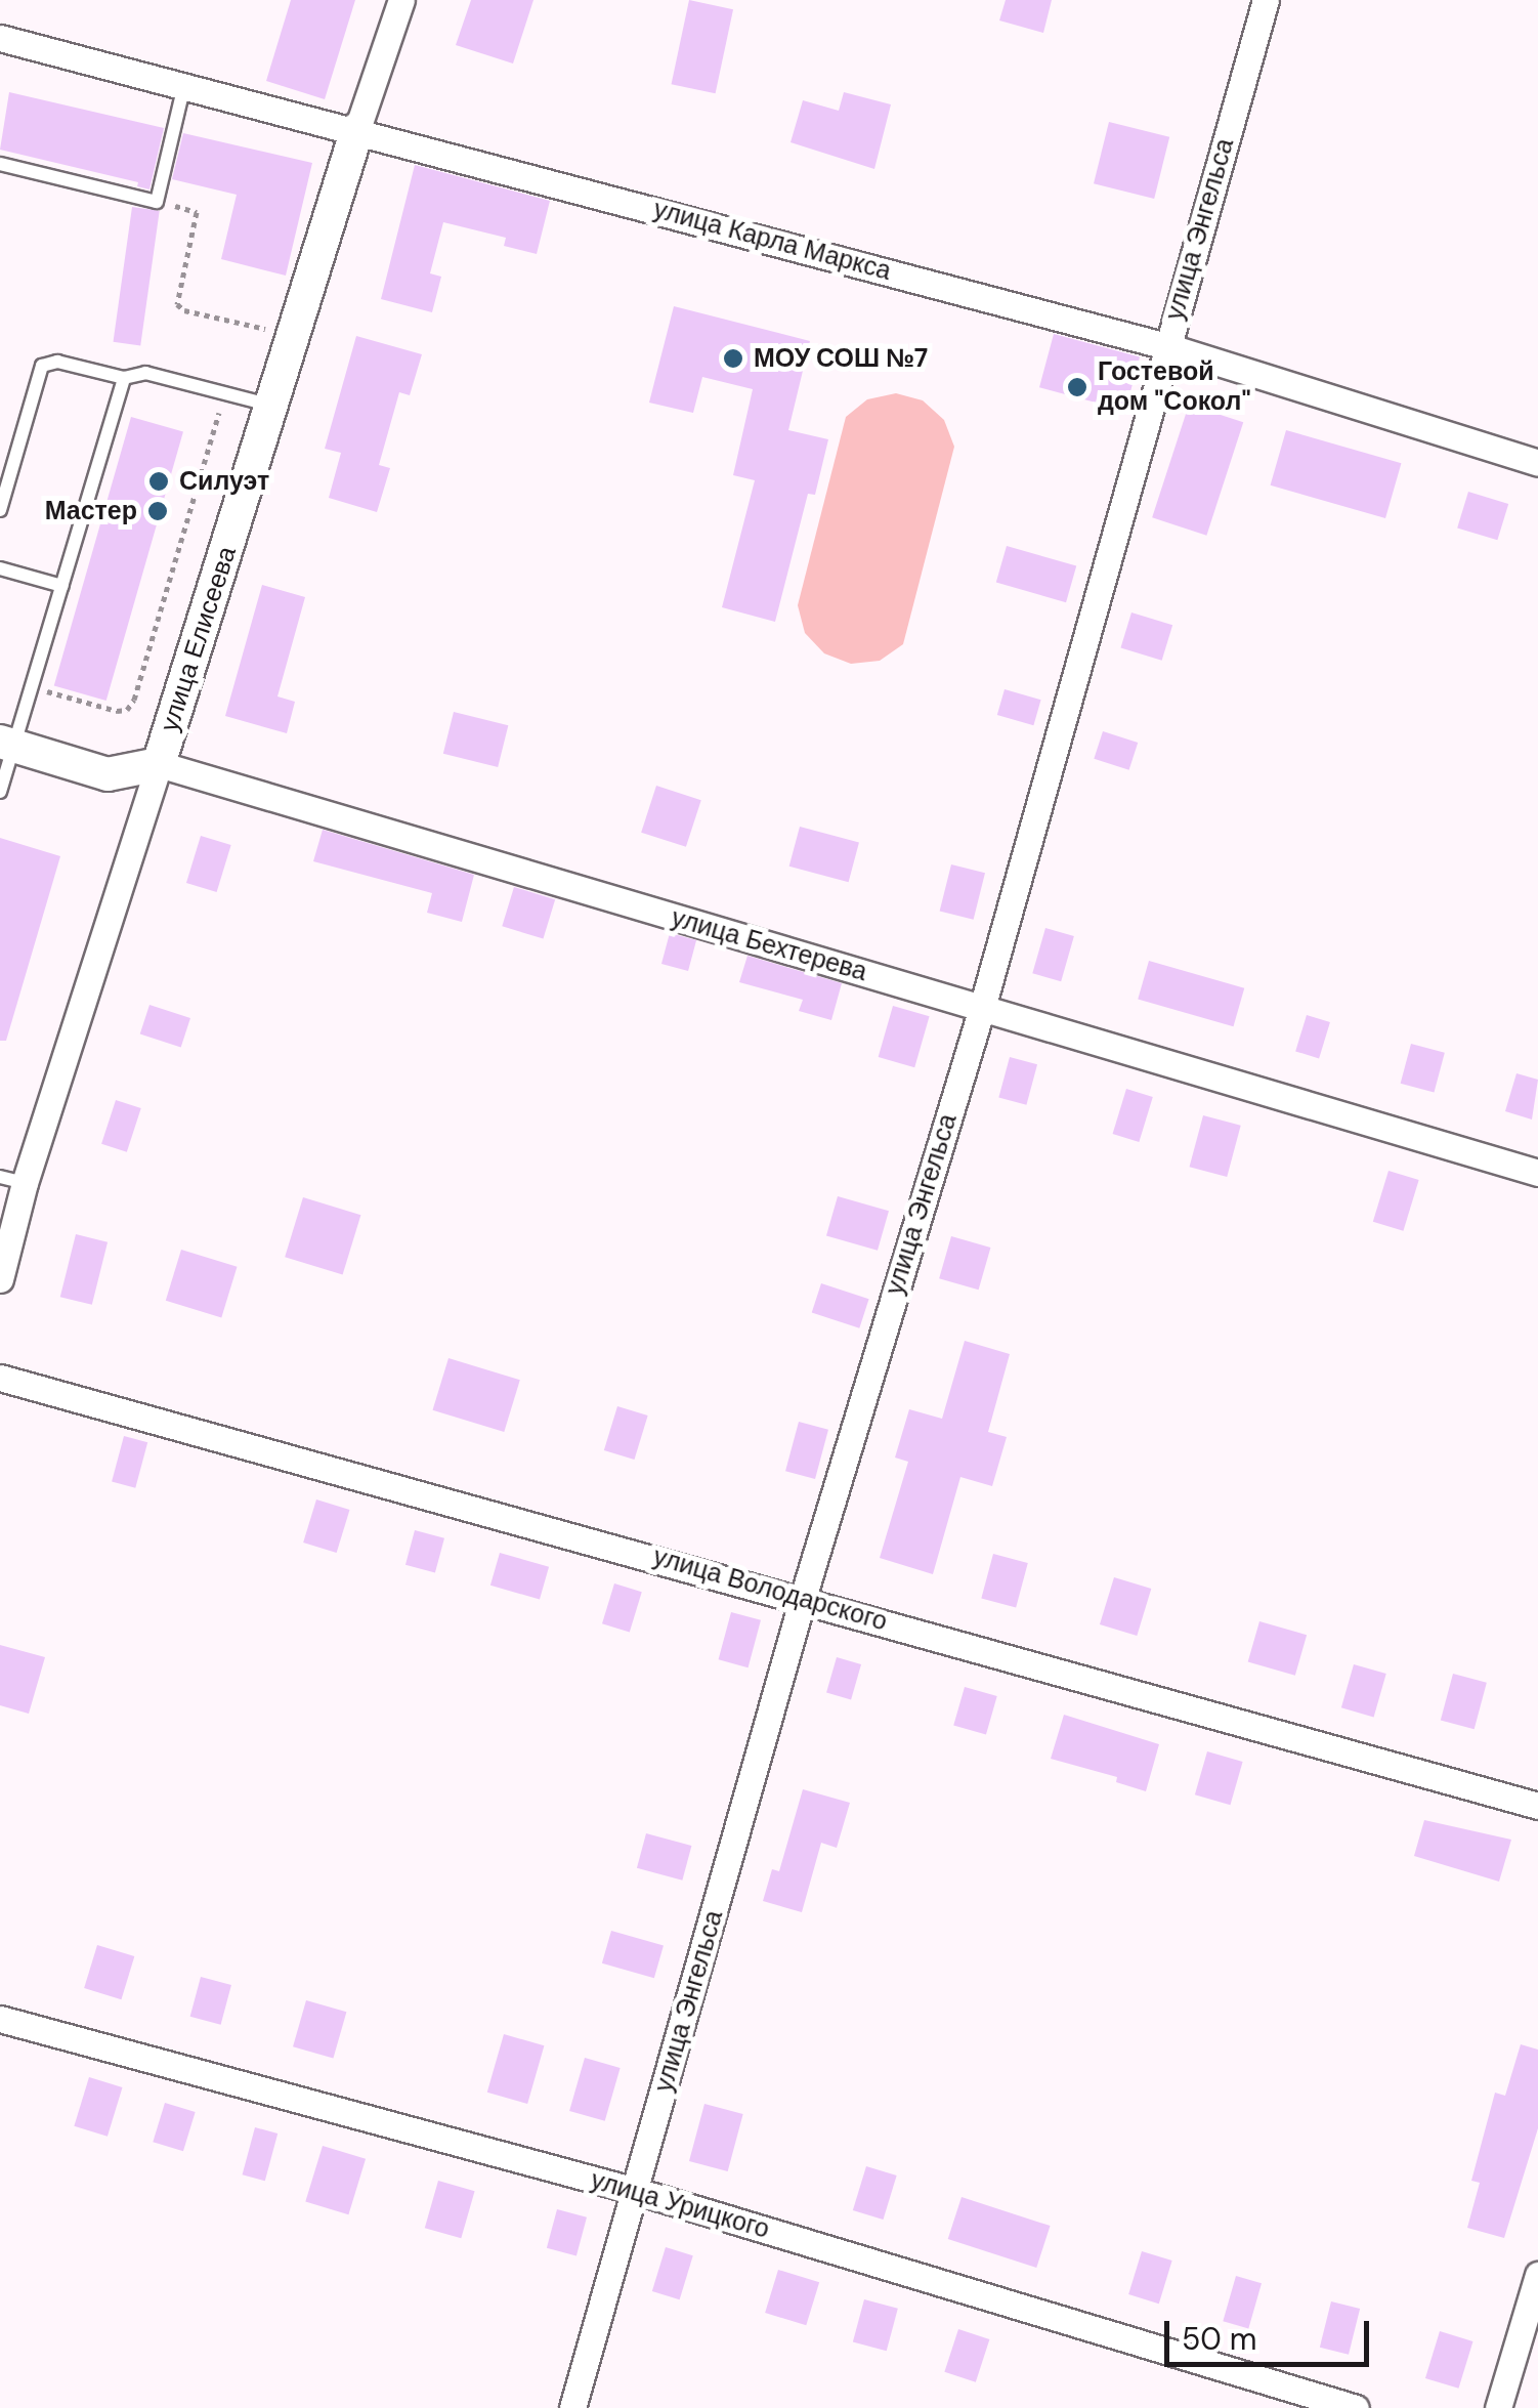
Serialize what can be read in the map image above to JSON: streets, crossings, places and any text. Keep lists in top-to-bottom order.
{
  "streets": {
    "street": [
      "улица Энгельса",
      "улица Карла Маркса",
      "улица Елисеева",
      "улица Бехтерева",
      "улица Володарского",
      "улица Урицкого"
    ]
  },
  "crossings": [
    ["улица Энгельса", "улица Карла Маркса"],
    ["улица Энгельса", "улица Бехтерева"],
    ["улица Энгельса", "улица Володарского"],
    ["улица Энгельса", "улица Урицкого"],
    ["улица Карла Маркса", "улица Елисеева"],
    ["улица Елисеева", "улица Бехтерева"]
  ],
  "places": [
    "МОУ СОШ №7",
    "Гостевой дом \"Сокол\"",
    "Силуэт",
    "Мастер"
  ],
  "scale_bar": "50 m"
}
